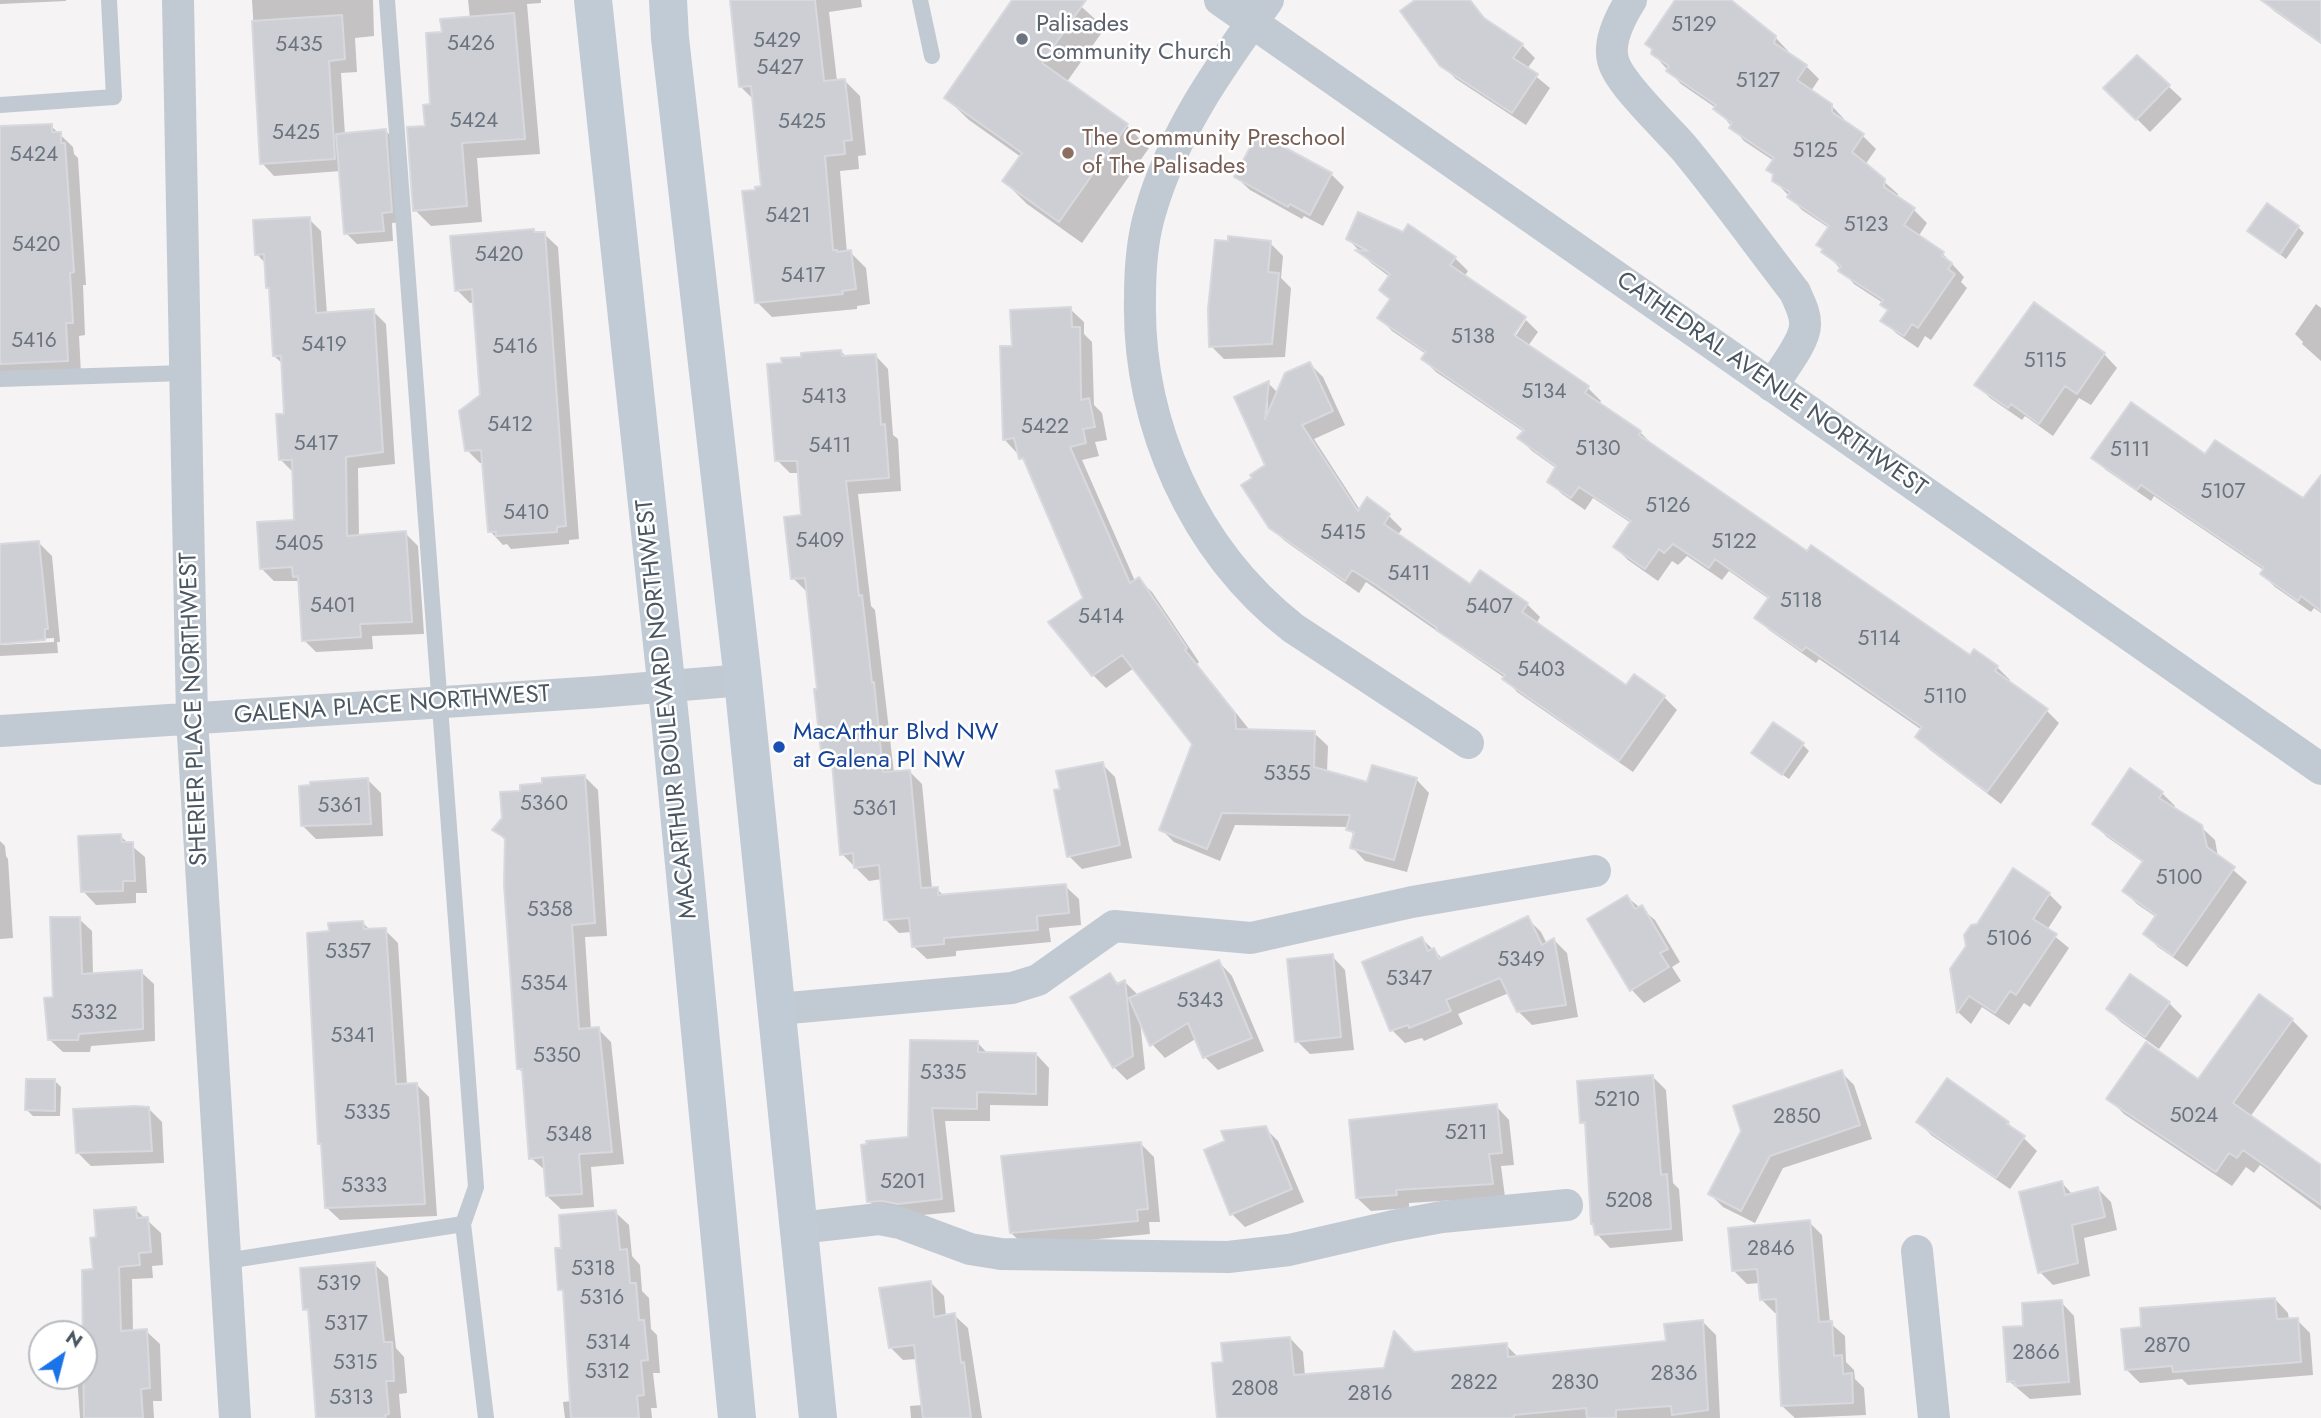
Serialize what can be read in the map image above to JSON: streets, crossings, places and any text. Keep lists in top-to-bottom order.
{
  "streets": {
    "main road": ["MACARTHUR BOULEVARD NORTHWEST"],
    "street": ["CATHEDRAL AVENUE NORTHWEST", "GALENA PLACE NORTHWEST", "SHERIER PLACE NORTHWEST"]
  },
  "crossings": [
    ["GALENA PLACE NORTHWEST", "SHERIER PLACE NORTHWEST"],
    ["GALENA PLACE NORTHWEST", "MACARTHUR BOULEVARD NORTHWEST"]
  ],
  "places": ["Palisades Community Church", "The Community Preschool of The Palisades", "MacArthur Blvd NW at Galena Pl NW"],
  "house_numbers": [
    "5129",
    "5429",
    "5426",
    "5435",
    "5427",
    "5127",
    "5424",
    "5425",
    "5425",
    "5125",
    "5424",
    "5421",
    "5123",
    "5420",
    "5420",
    "5417",
    "5138",
    "5416",
    "5419",
    "5416",
    "5115",
    "5134",
    "5413",
    "5412",
    "5422",
    "5417",
    "5411",
    "5130",
    "5111",
    "5107",
    "5126",
    "5410",
    "5415",
    "5409",
    "5122",
    "5405",
    "5411",
    "5118",
    "5401",
    "5407",
    "5414",
    "5114",
    "5403",
    "5110",
    "5355",
    "5360",
    "5361",
    "5361",
    "5100",
    "5358",
    "5106",
    "5357",
    "5349",
    "5347",
    "5354",
    "5343",
    "5332",
    "5341",
    "5350",
    "5335",
    "5210",
    "5335",
    "5024",
    "2850",
    "5211",
    "5348",
    "5201",
    "5333",
    "5208",
    "2846",
    "5318",
    "5319",
    "5316",
    "5317",
    "5314",
    "2870",
    "2866",
    "5315",
    "5312",
    "2836",
    "2822",
    "2830",
    "2808",
    "2816",
    "5313"
  ],
  "north": "top right"
}
